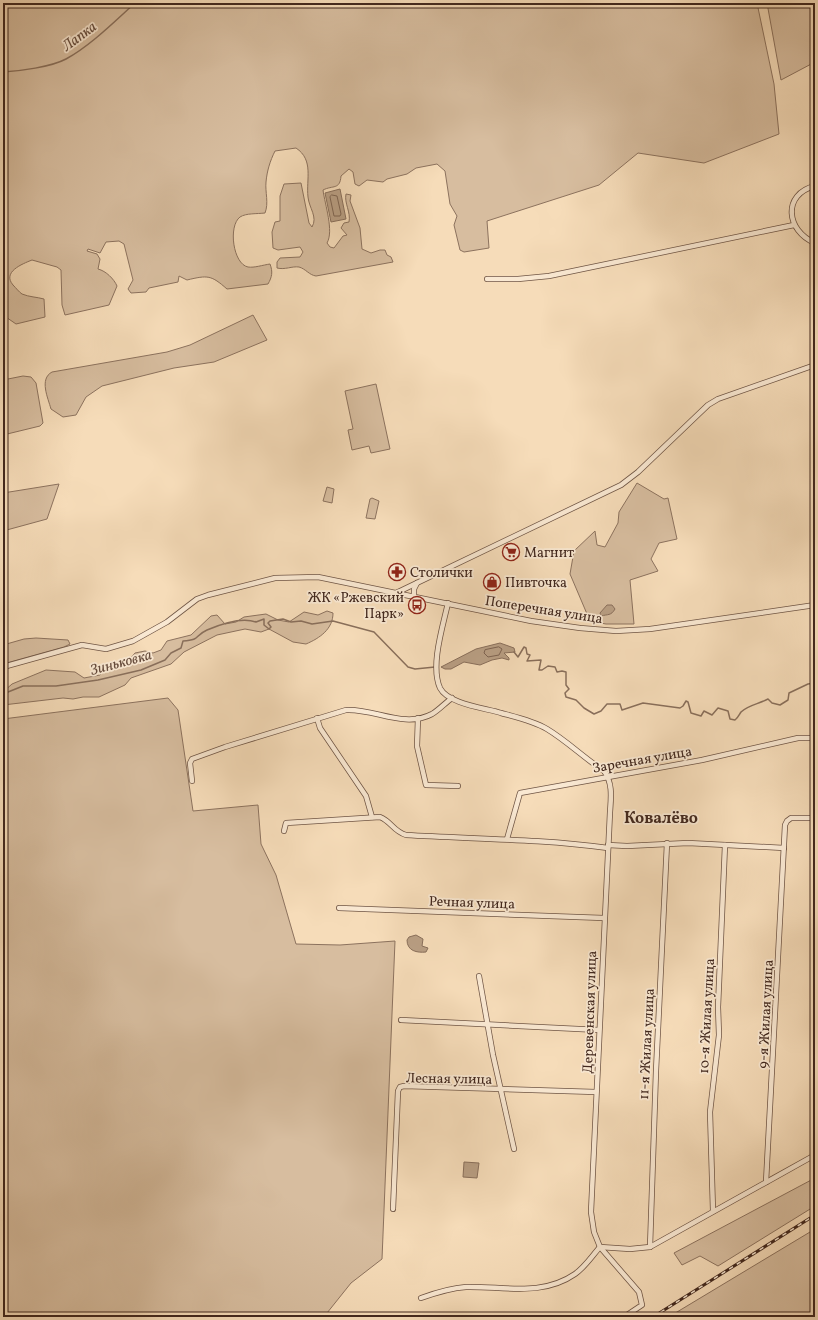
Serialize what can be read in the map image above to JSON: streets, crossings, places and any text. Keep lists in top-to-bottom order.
{
  "streets": {
    "street": [
      "Поперечная улица",
      "Заречная улица",
      "Речная улица",
      "Деревенская улица",
      "9-я Жилая улица",
      "10-я Жилая улица",
      "11-я Жилая улица",
      "Лесная улица"
    ]
  },
  "crossings": [
    ["Заречная улица", "Деревенская улица"],
    ["Речная улица", "Деревенская улица"],
    ["Деревенская улица", "Лесная улица"]
  ],
  "districts": ["Ковалёво"],
  "water": ["Лапка", "Зиньковка"],
  "places": {
    "supermarket": ["Магнит"],
    "pharmacy": ["Столички"],
    "shop": ["Пивточка"],
    "bus stop": ["ЖК «Ржевский Парк»"]
  }
}
